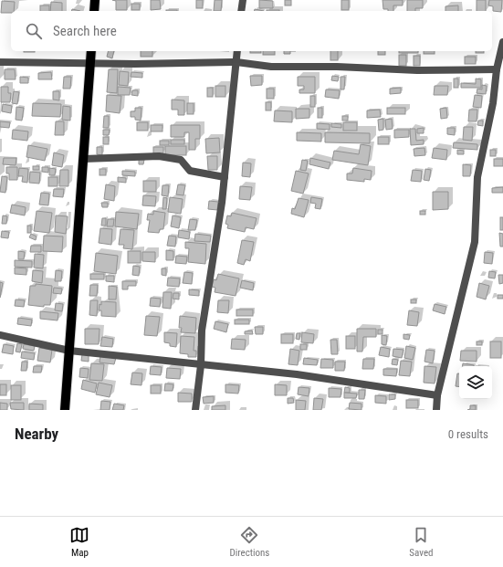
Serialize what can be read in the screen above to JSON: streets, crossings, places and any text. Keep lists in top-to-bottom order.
{
  "page": {
    "search": "Search here",
    "heading": ["Nearby", "0 results"],
    "nav": ["Map", "Directions", "Saved"]
  }
}
